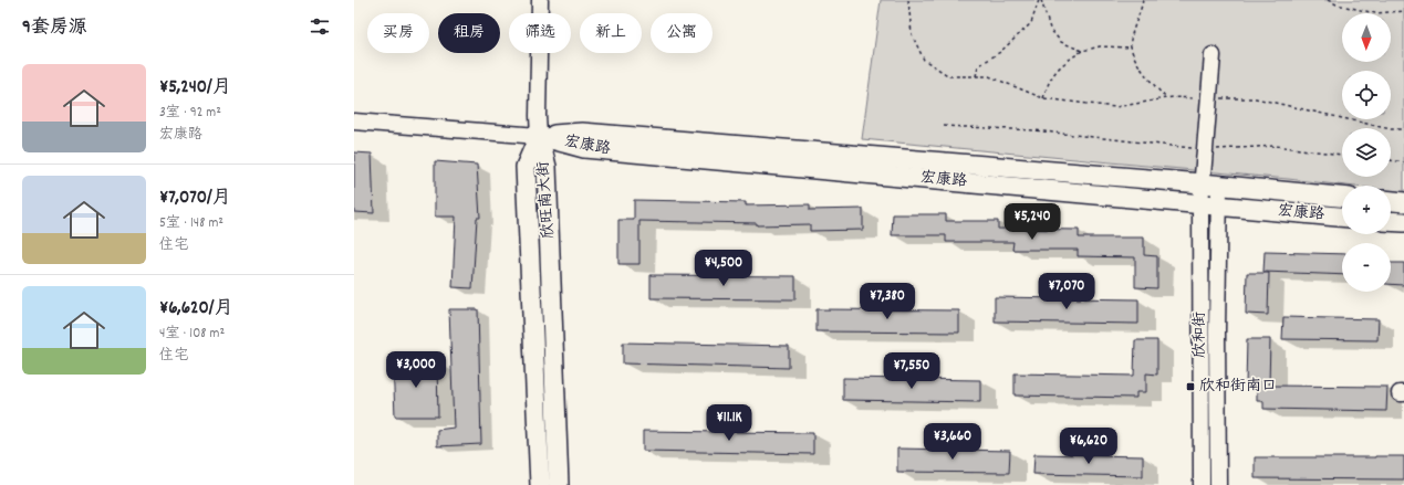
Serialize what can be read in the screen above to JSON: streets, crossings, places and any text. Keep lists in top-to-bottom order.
{
  "streets": {
    "main road": ["宏康路", "欣旺南大街"],
    "street": ["欣和街"]
  },
  "crossings": [
    ["宏康路", "欣旺南大街"],
    ["宏康路", "欣和街"]
  ],
  "places": {
    "transit": ["欣和街南口"]
  },
  "north": "bottom",
  "page": {
    "heading": "9套房源",
    "map_buttons": ["+", "−"],
    "chip": [
      "买房",
      "租房",
      "筛选",
      "新上",
      "公寓"
    ],
    "list": [
      {
        "name": "¥5,240/月",
        "note": "3室 · 92 m² · 宏康路"
      },
      {
        "name": "¥7,070/月",
        "note": "5室 · 148 m² · 住宅"
      },
      {
        "name": "¥6,620/月",
        "note": "4室 · 108 m² · 住宅"
      }
    ],
    "price": [
      "¥5,240",
      "¥4,500",
      "¥7,070",
      "¥7,380",
      "¥3,000",
      "¥7,550",
      "¥11.1K",
      "¥3,660",
      "¥6,620"
    ]
  }
}
